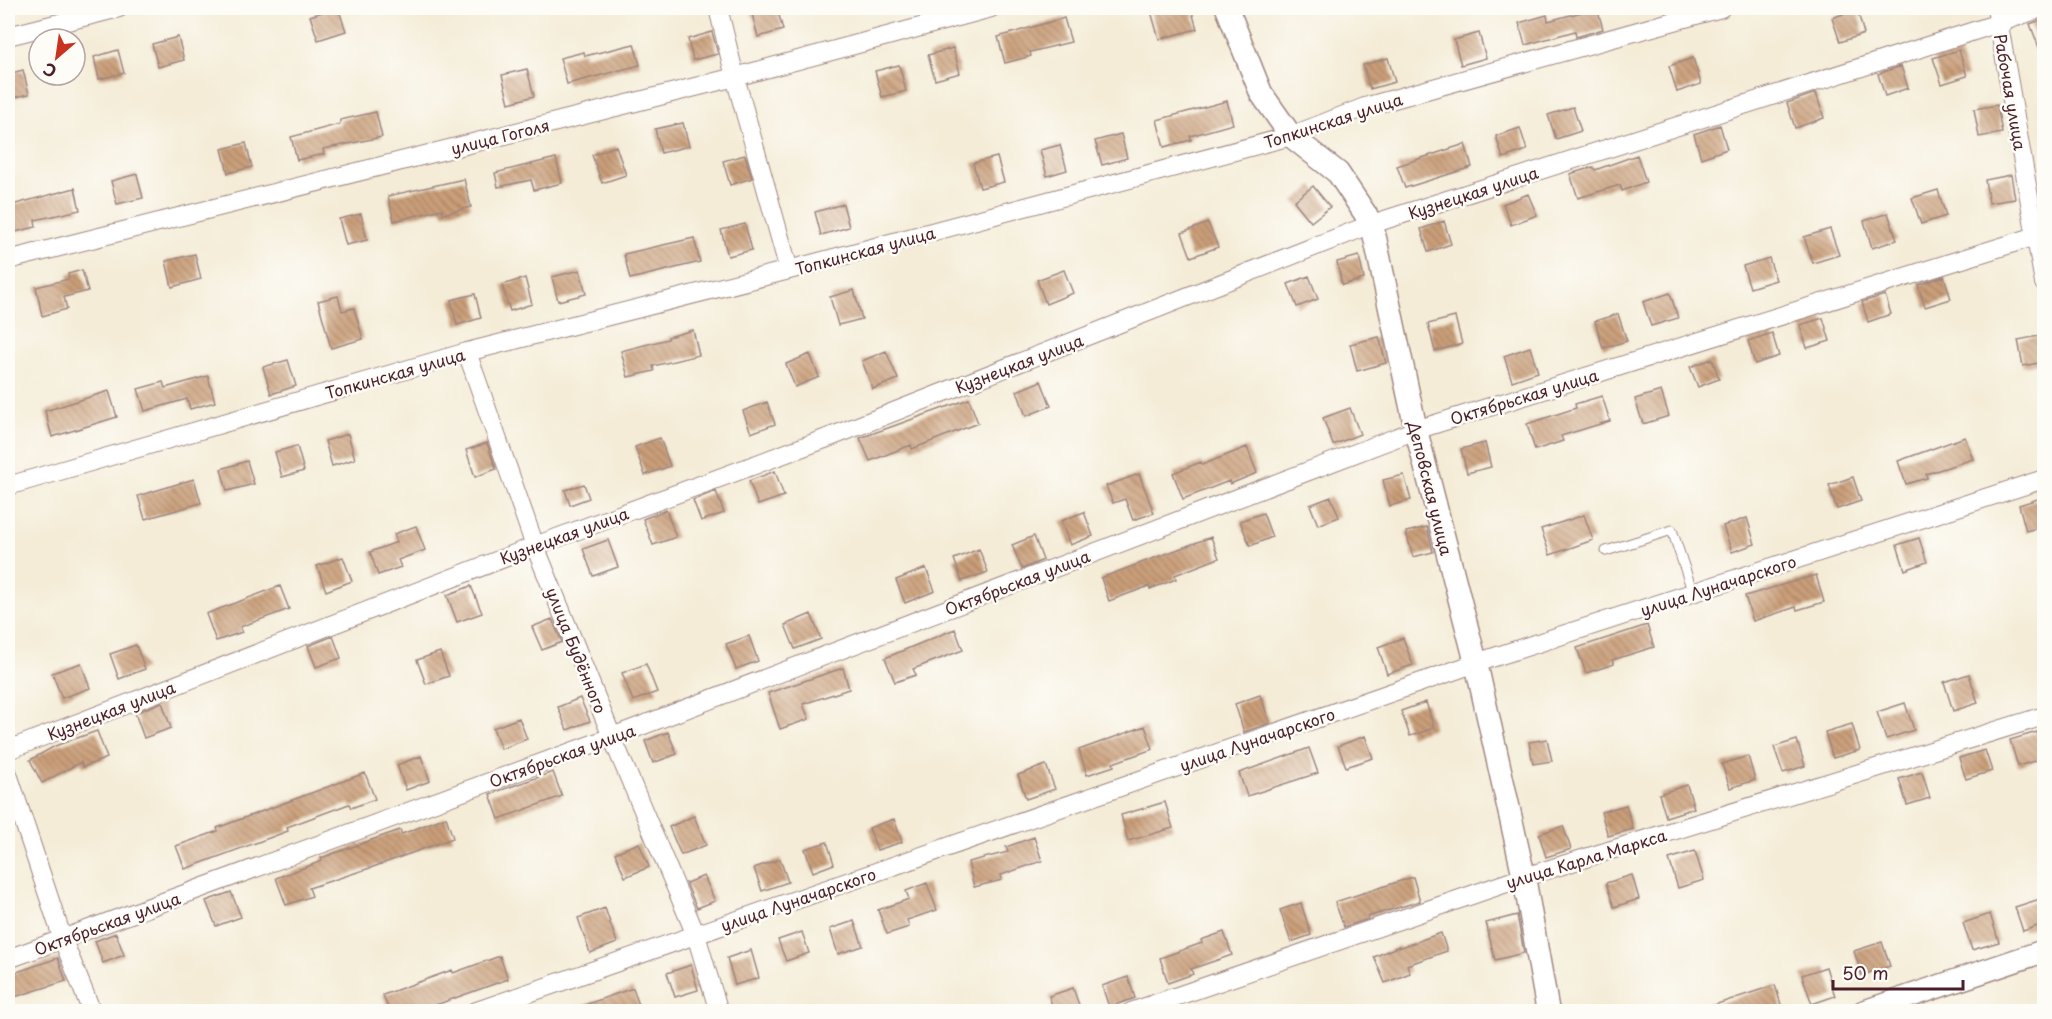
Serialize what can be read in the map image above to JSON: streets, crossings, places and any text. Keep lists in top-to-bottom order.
{
  "streets": {
    "street": [
      "Рабочая улица",
      "Топкинская улица",
      "улица Гоголя",
      "Кузнецкая улица",
      "Октябрьская улица",
      "Деповская улица",
      "улица Луначарского",
      "улица Будённого",
      "улица Карла Маркса"
    ]
  },
  "crossings": [
    ["Рабочая улица", "Кузнецкая улица"],
    ["Рабочая улица", "Октябрьская улица"],
    ["Топкинская улица", "Деповская улица"],
    ["Топкинская улица", "улица Будённого"],
    ["Кузнецкая улица", "Деповская улица"],
    ["Кузнецкая улица", "улица Будённого"],
    ["Октябрьская улица", "Деповская улица"],
    ["Октябрьская улица", "улица Будённого"],
    ["Деповская улица", "улица Луначарского"],
    ["Деповская улица", "улица Карла Маркса"],
    ["улица Луначарского", "улица Будённого"]
  ],
  "scale_bar": "50 m",
  "north": "bottom left"
}
